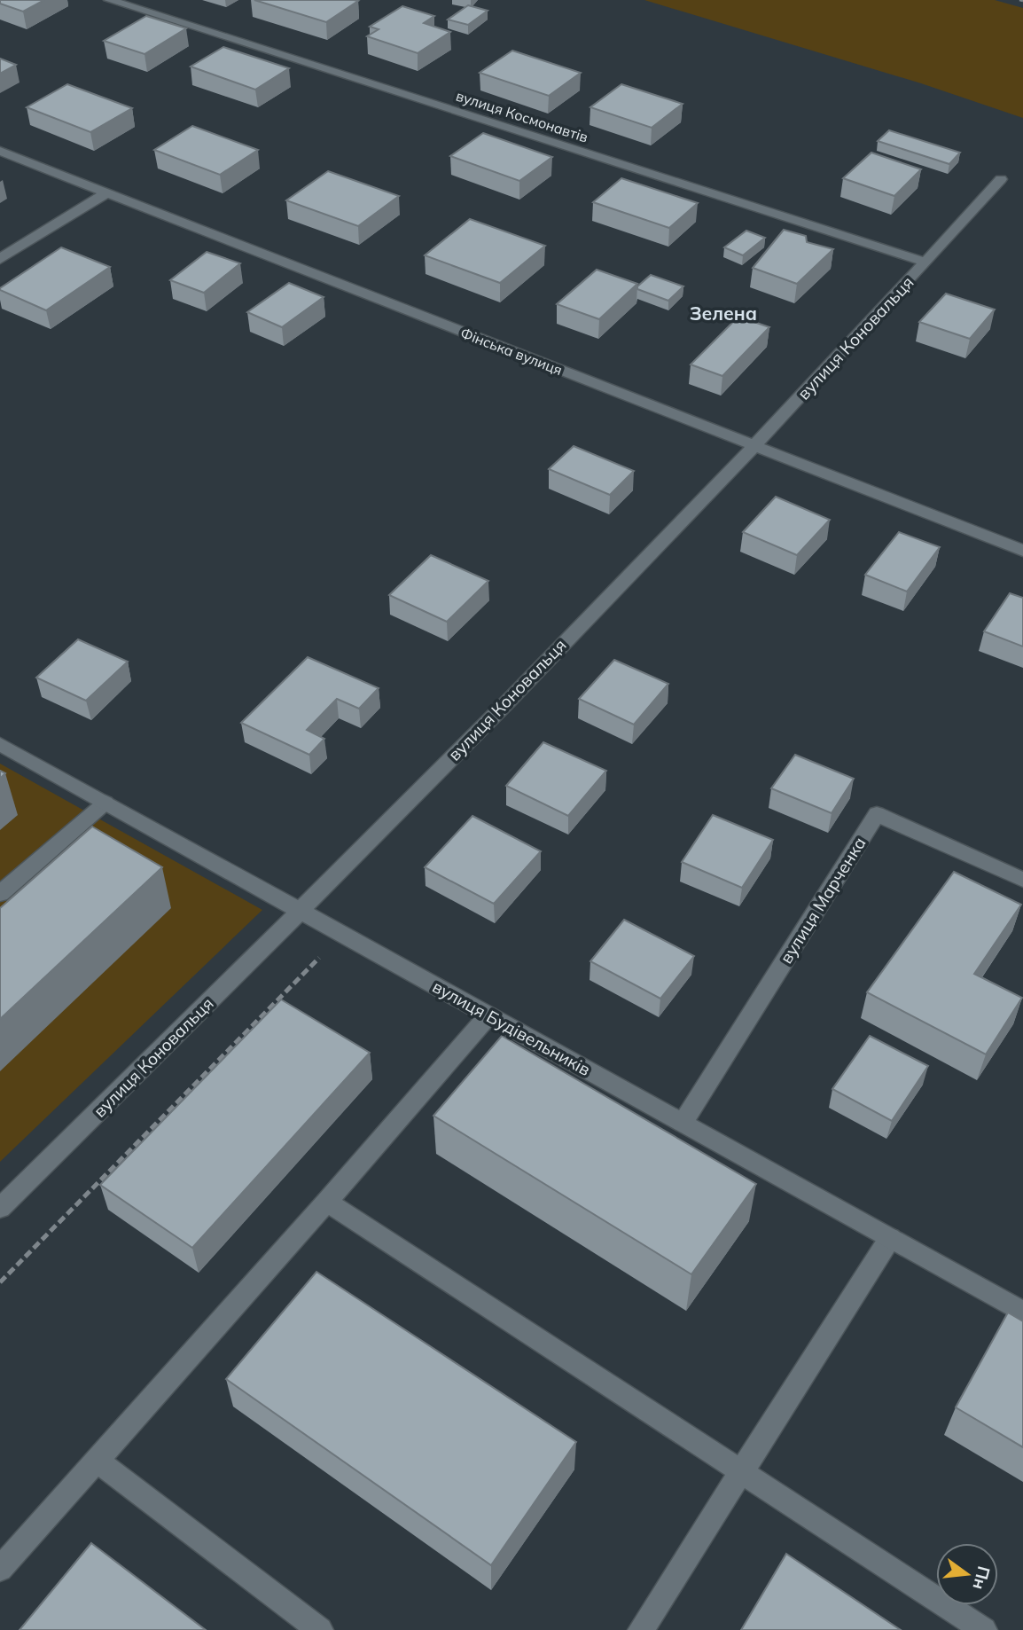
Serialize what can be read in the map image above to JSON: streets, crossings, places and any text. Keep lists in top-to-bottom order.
{
  "streets": {
    "street": [
      "вулиця Космонавтів",
      "вулиця Коновальця",
      "Фінська вулиця",
      "вулиця Марченка",
      "вулиця Будівельників"
    ]
  },
  "crossings": [
    ["вулиця Космонавтів", "вулиця Коновальця"],
    ["вулиця Коновальця", "Фінська вулиця"],
    ["вулиця Коновальця", "вулиця Будівельників"],
    ["вулиця Марченка", "вулиця Будівельників"]
  ],
  "districts": ["Зелена"],
  "north": "right"
}
